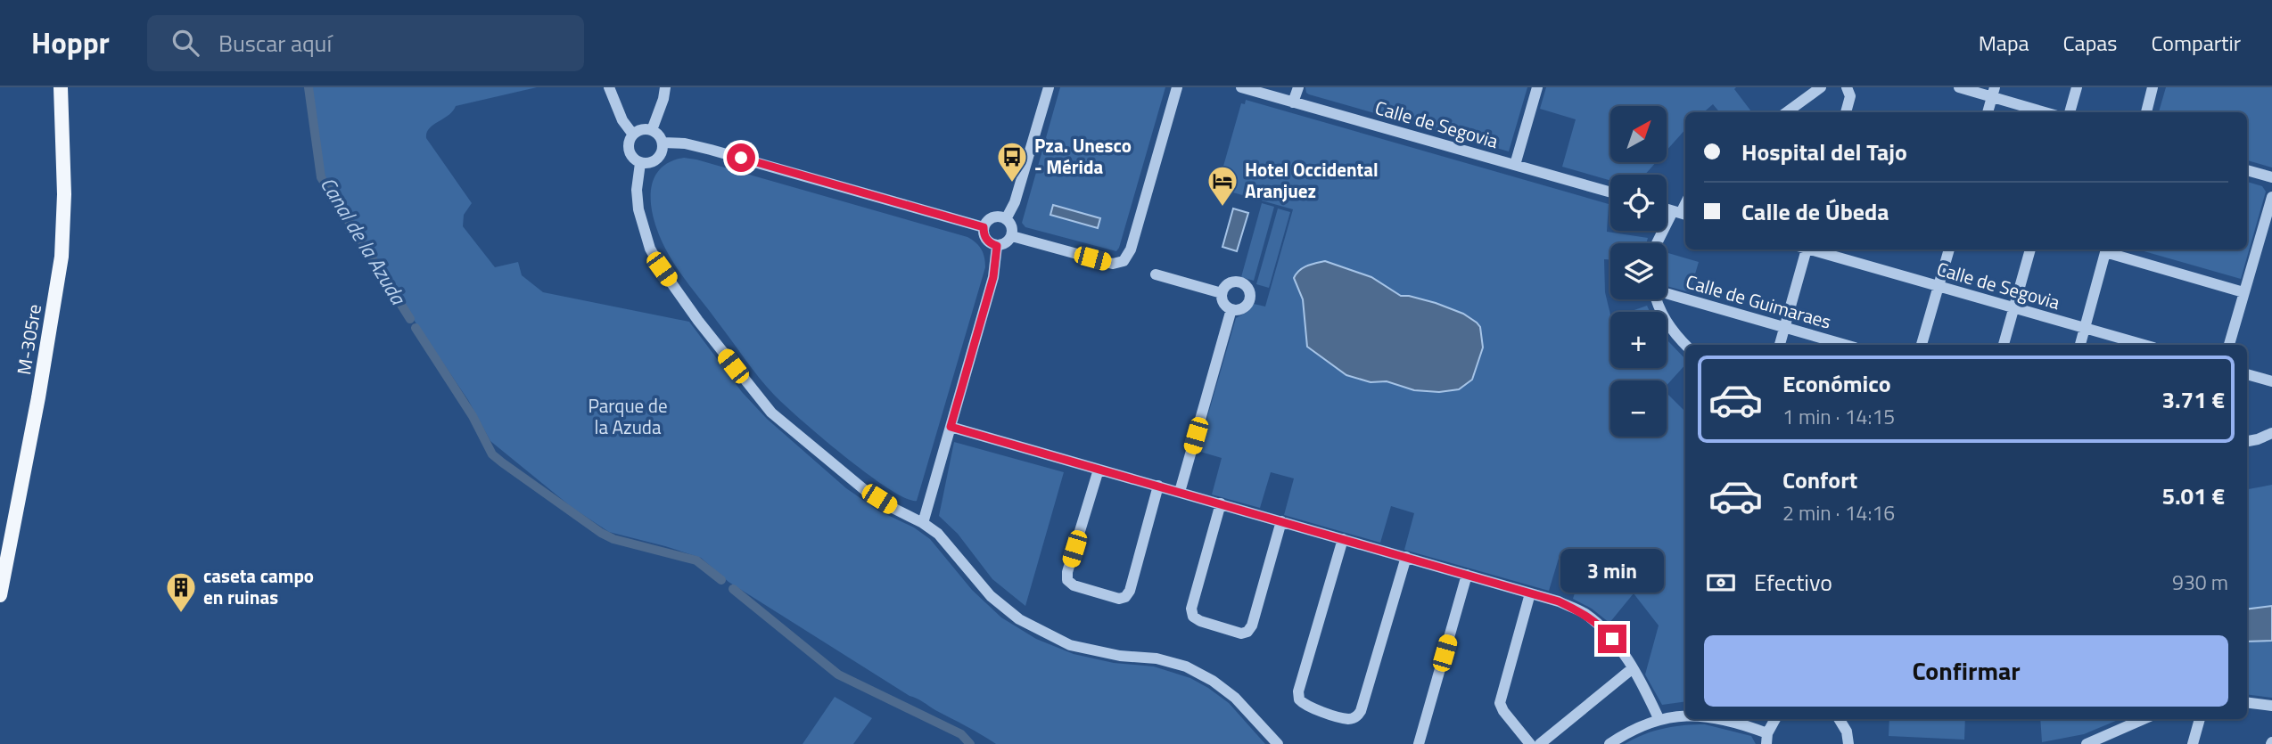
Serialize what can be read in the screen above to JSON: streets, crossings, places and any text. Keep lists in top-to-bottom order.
{
  "streets": {
    "main road": ["M-305re"],
    "street": ["Calle de Segovia", "Calle de Guimaraes"]
  },
  "water": ["Canal de la Azuda"],
  "parks": ["Parque de la Azuda"],
  "places": {
    "bus stop": ["Pza. Unesco - Mérida"],
    "hotel": ["Hotel Occidental Aranjuez"],
    "building": ["caseta campo en ruinas"]
  },
  "north": "top right",
  "page": {
    "header": "Hoppr",
    "search": "Buscar aquí",
    "nav": ["Mapa", "Capas", "Compartir"],
    "map_buttons": ["+", "−"],
    "banner": ["Hospital del Tajo", "Calle de Úbeda"],
    "list": [
      {
        "name": "Económico",
        "note": "1 min · 14:15",
        "value": "3.71 €"
      },
      {
        "name": "Confort",
        "note": "2 min · 14:16",
        "value": "5.01 €"
      }
    ],
    "pay": ["Efectivo", "930 m"],
    "bubble": "3 min",
    "buttons": "Confirmar"
  }
}
